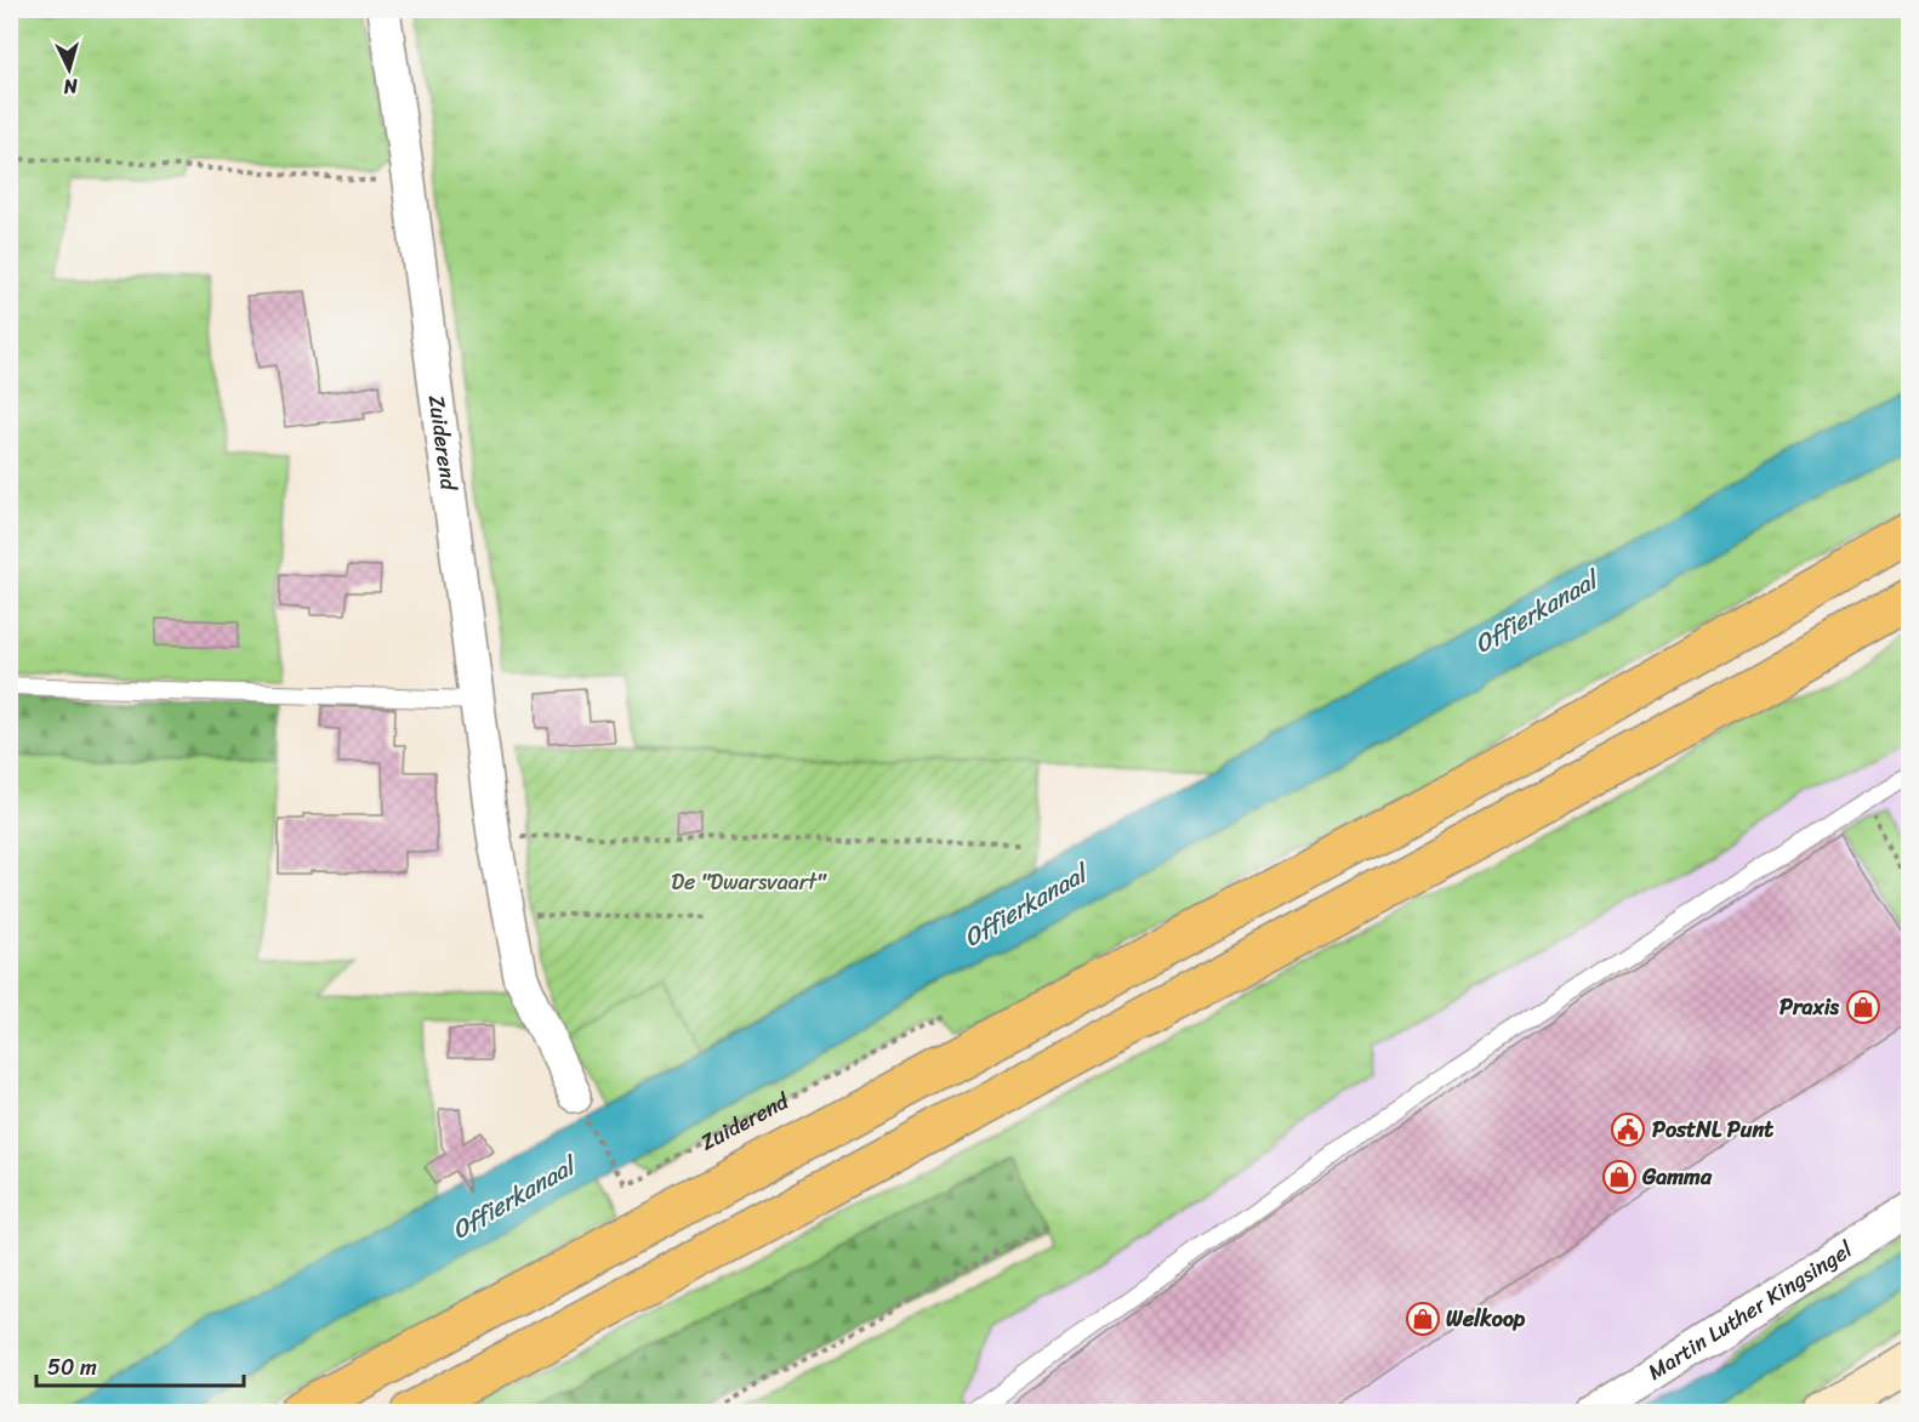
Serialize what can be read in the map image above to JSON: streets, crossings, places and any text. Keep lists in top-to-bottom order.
{
  "streets": {
    "street": ["Zuiderend", "Martin Luther Kingsingel"]
  },
  "water": ["Offierkanaal"],
  "parks": ["De \"Dwarsvaart\""],
  "places": {
    "shop": ["Praxis", "Gamma", "Welkoop"],
    "public building": ["PostNL Punt"]
  },
  "scale_bar": "50 m",
  "north": "bottom"
}
